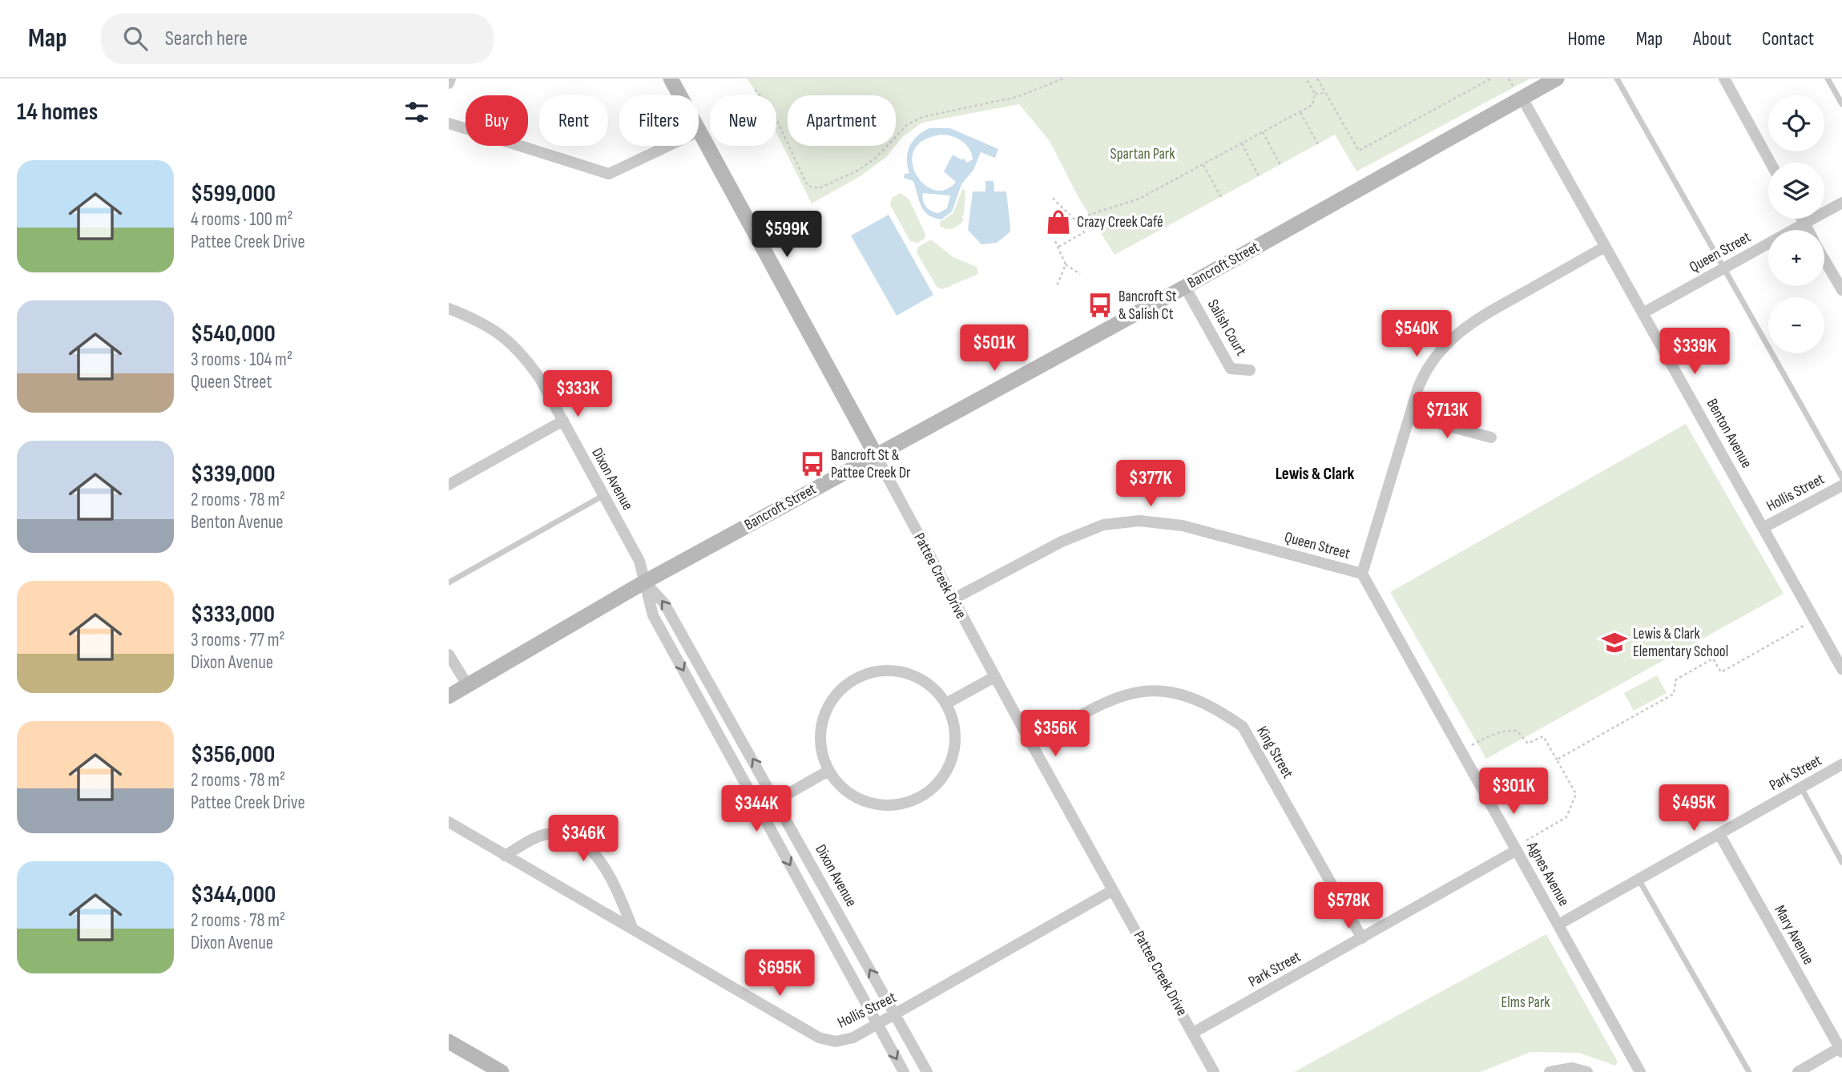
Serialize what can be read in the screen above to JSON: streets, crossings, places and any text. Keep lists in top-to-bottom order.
{
  "streets": {
    "street": [
      "Queen Street",
      "Bancroft Street",
      "Salish Court",
      "Benton Avenue",
      "Dixon Avenue",
      "Hollis Street",
      "Pattee Creek Drive",
      "King Street",
      "Park Street",
      "Agnes Avenue",
      "Mary Avenue"
    ]
  },
  "crossings": [
    ["Queen Street", "Benton Avenue"],
    ["Queen Street", "Pattee Creek Drive"],
    ["Queen Street", "Agnes Avenue"],
    ["Bancroft Street", "Salish Court"],
    ["Bancroft Street", "Benton Avenue"],
    ["Bancroft Street", "Dixon Avenue"],
    ["Bancroft Street", "Pattee Creek Drive"],
    ["Benton Avenue", "Hollis Street"],
    ["Dixon Avenue", "Hollis Street"],
    ["Hollis Street", "Pattee Creek Drive"],
    ["Pattee Creek Drive", "King Street"],
    ["Pattee Creek Drive", "Park Street"],
    ["King Street", "Park Street"],
    ["Park Street", "Agnes Avenue"],
    ["Park Street", "Mary Avenue"]
  ],
  "districts": ["Lewis & Clark"],
  "parks": ["Spartan Park", "Elms Park"],
  "places": {
    "shop": ["Crazy Creek Café"],
    "bus stop": ["Bancroft St & Salish Ct", "Bancroft St & Pattee Creek Dr"],
    "school or university": ["Lewis & Clark Elementary School"]
  },
  "page": {
    "header": "Map",
    "search": "Search here",
    "nav": [
      "Home",
      "Map",
      "About",
      "Contact"
    ],
    "heading": "14 homes",
    "map_buttons": ["+", "−"],
    "chip": [
      "Buy",
      "Rent",
      "Filters",
      "New",
      "Apartment"
    ],
    "list": [
      {
        "name": "$599,000",
        "note": "4 rooms · 100 m² · Pattee Creek Drive"
      },
      {
        "name": "$540,000",
        "note": "3 rooms · 104 m² · Queen Street"
      },
      {
        "name": "$339,000",
        "note": "2 rooms · 78 m² · Benton Avenue"
      },
      {
        "name": "$333,000",
        "note": "3 rooms · 77 m² · Dixon Avenue"
      },
      {
        "name": "$356,000",
        "note": "2 rooms · 78 m² · Pattee Creek Drive"
      },
      {
        "name": "$344,000",
        "note": "2 rooms · 78 m² · Dixon Avenue"
      }
    ],
    "price": [
      "$599K",
      "$540K",
      "$501K",
      "$339K",
      "$333K",
      "$713K",
      "$377K",
      "$356K",
      "$301K",
      "$495K",
      "$344K",
      "$346K",
      "$578K",
      "$695K"
    ]
  }
}
